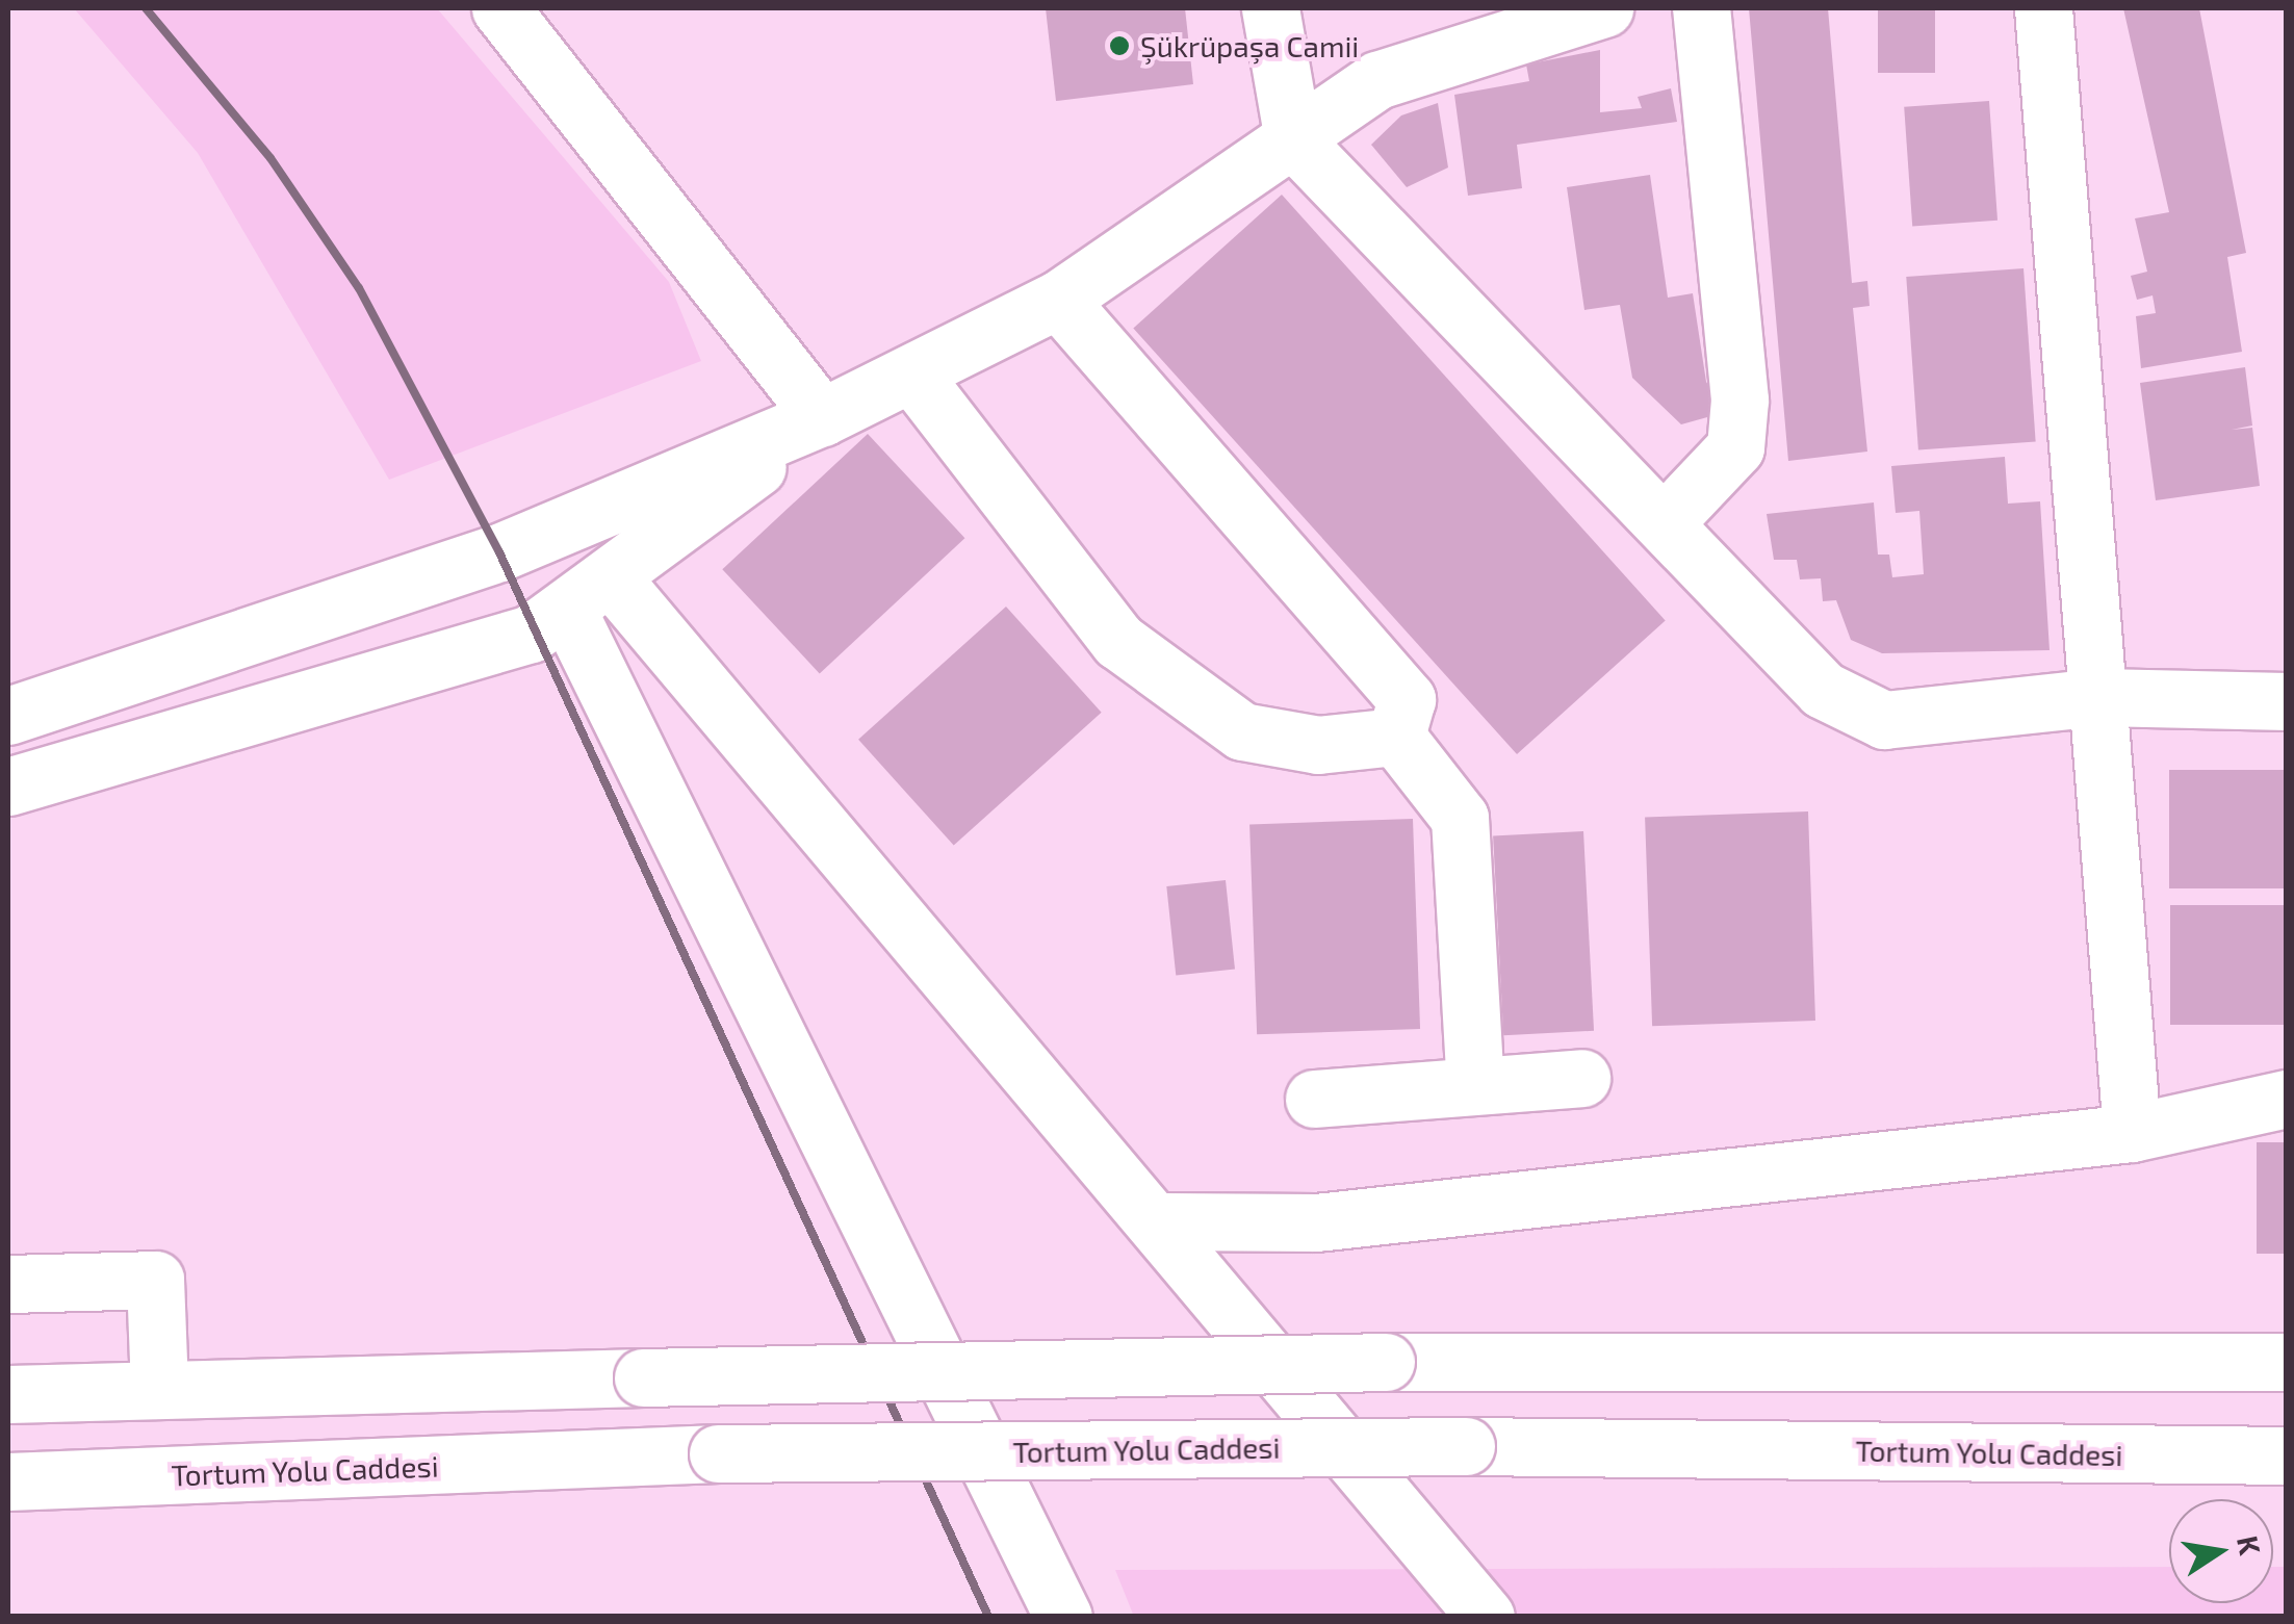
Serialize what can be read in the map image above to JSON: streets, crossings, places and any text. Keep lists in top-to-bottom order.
{
  "streets": {
    "main road": ["Tortum Yolu Caddesi"]
  },
  "places": ["Şükrüpaşa Camii"],
  "north": "right"
}
